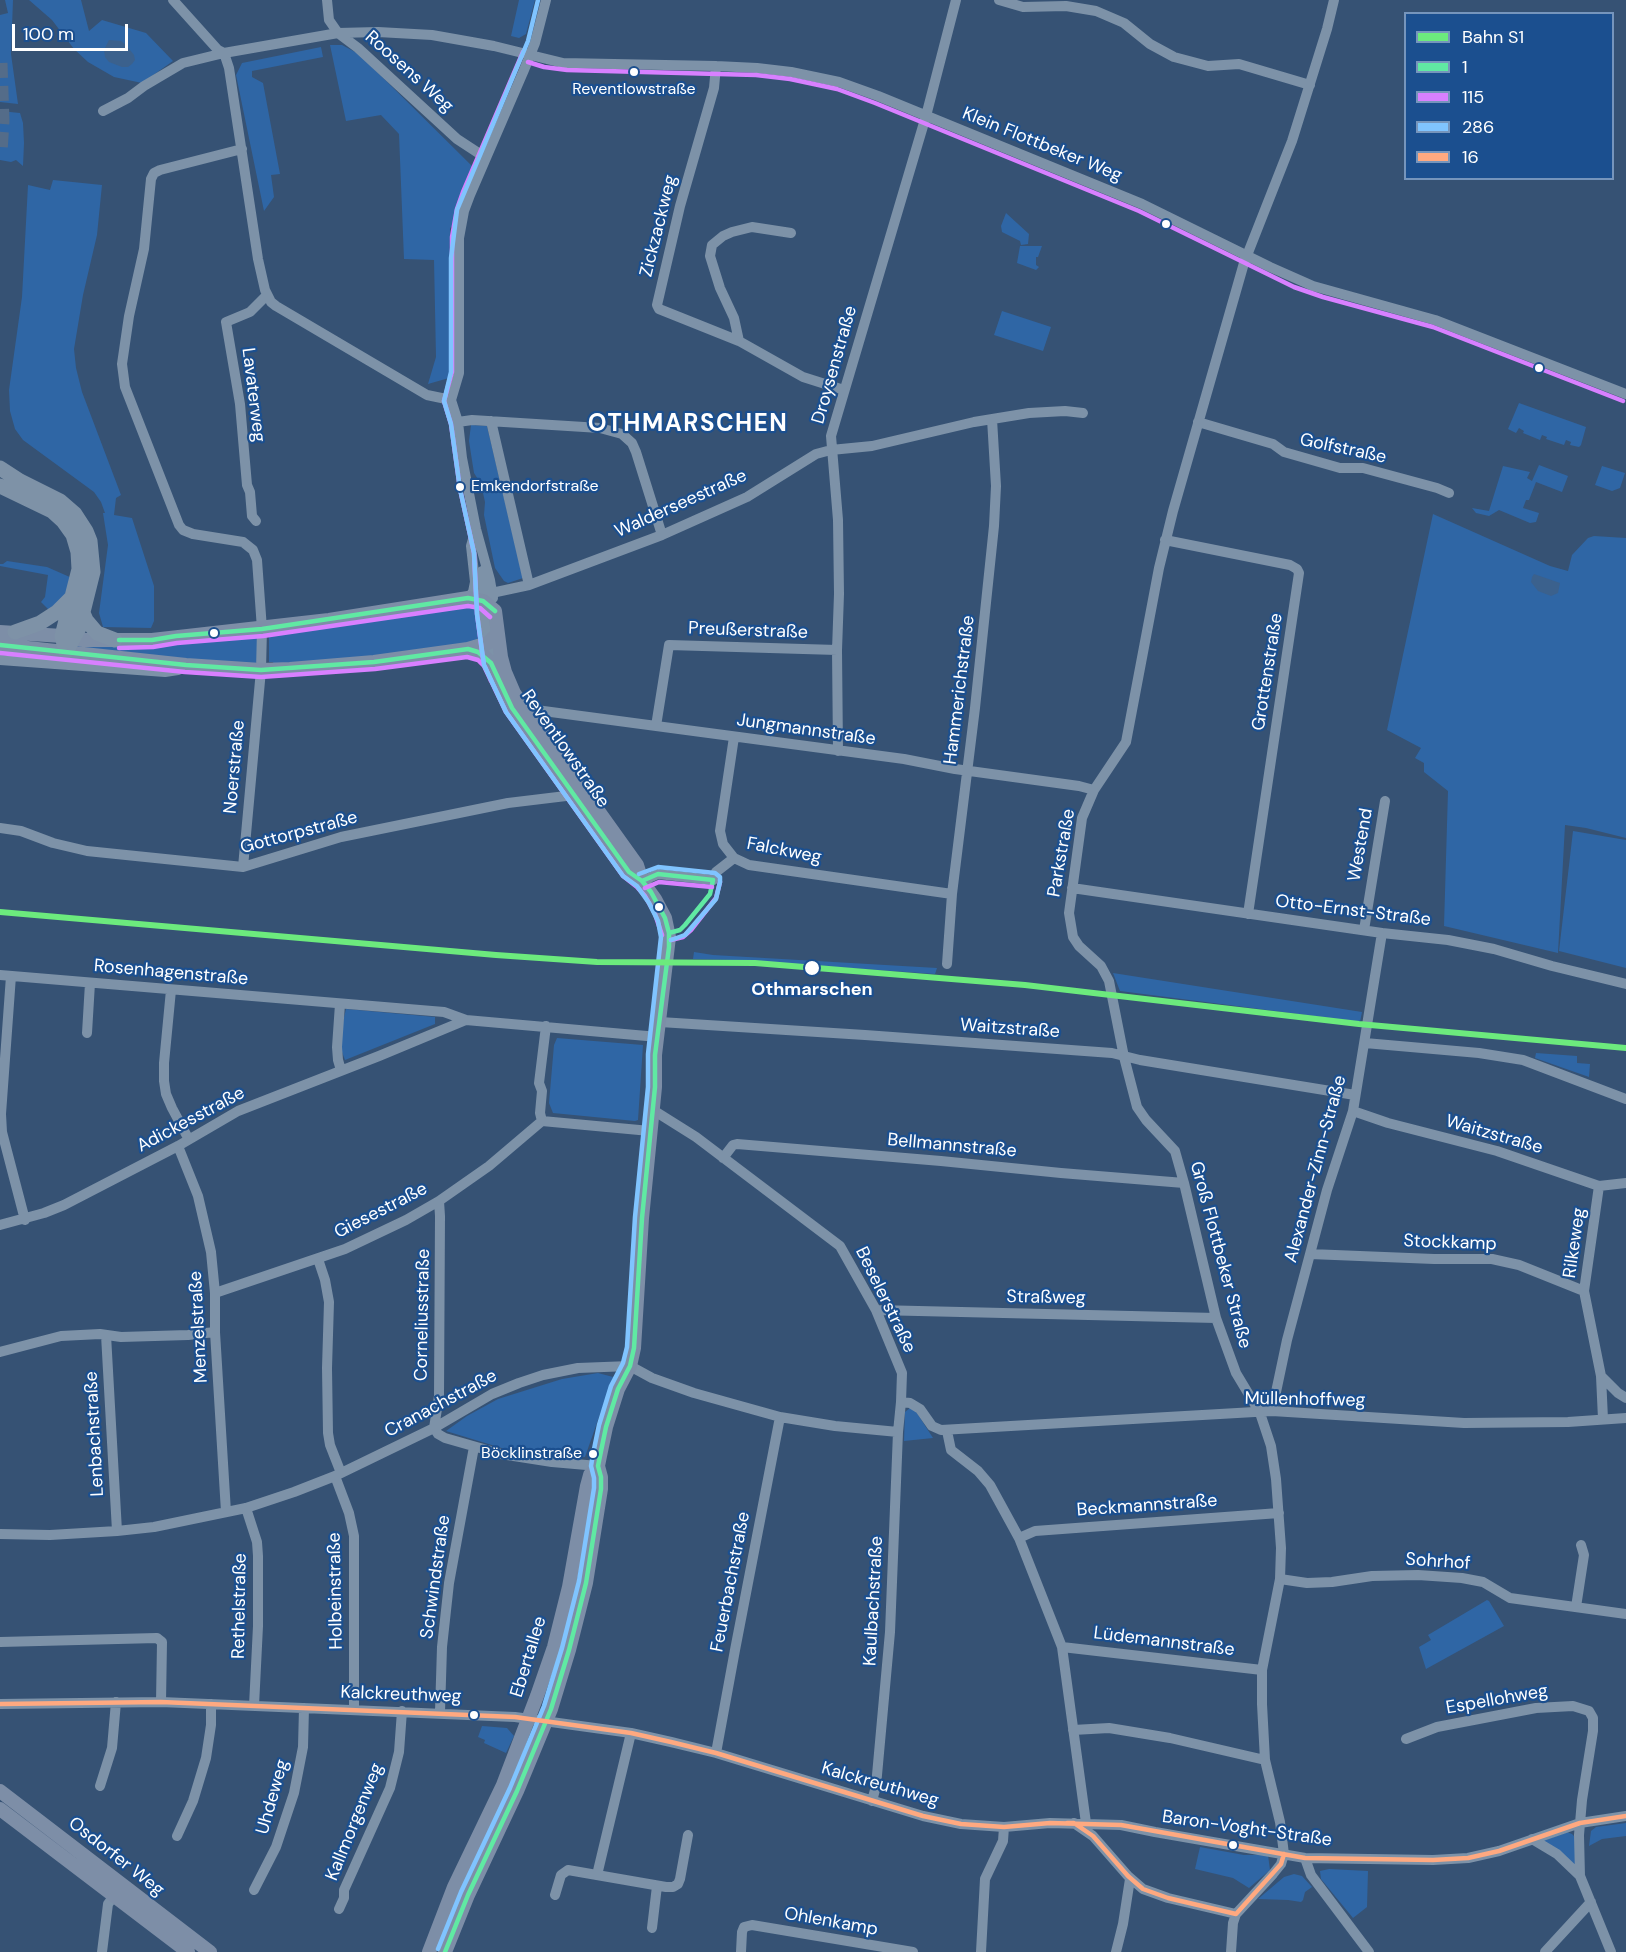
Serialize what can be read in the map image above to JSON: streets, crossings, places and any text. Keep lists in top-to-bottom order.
{
  "streets": {
    "main road": [
      "Walderseestraße",
      "Reventlowstraße",
      "Ebertallee",
      "Osdorfer Weg"
    ],
    "street": [
      "Roosens Weg",
      "Klein Flottbeker Weg",
      "Zickzackweg",
      "Droysenstraße",
      "Lavaterweg",
      "Golfstraße",
      "Preußerstraße",
      "Grottenstraße",
      "Hammerichstraße",
      "Jungmannstraße",
      "Noerstraße",
      "Gottorpstraße",
      "Westend",
      "Falckweg",
      "Parkstraße",
      "Otto-Ernst-Straße",
      "Rosenhagenstraße",
      "Waitzstraße",
      "Adickesstraße",
      "Bellmannstraße",
      "Alexander-Zinn-Straße",
      "Giesestraße",
      "Stockkamp",
      "Rilkeweg",
      "Groß Flottbeker Straße",
      "Straßweg",
      "Beselerstraße",
      "Corneliusstraße",
      "Menzelstraße",
      "Müllenhoffweg",
      "Cranachstraße",
      "Lenbachstraße",
      "Beckmannstraße",
      "Sohrhof",
      "Schwindstraße",
      "Feuerbachstraße",
      "Holbeinstraße",
      "Kaulbachstraße",
      "Rethelstraße",
      "Lüdemannstraße",
      "Kalckreuthweg",
      "Espellohweg",
      "Uhdeweg",
      "Kallmorgenweg",
      "Baron-Voght-Straße",
      "Ohlenkamp"
    ]
  },
  "crossings": [
    ["Roosens Weg", "Klein Flottbeker Weg"],
    ["Klein Flottbeker Weg", "Zickzackweg"],
    ["Klein Flottbeker Weg", "Droysenstraße"],
    ["Klein Flottbeker Weg", "Parkstraße"],
    ["Zickzackweg", "Droysenstraße"],
    ["Droysenstraße", "Walderseestraße"],
    ["Droysenstraße", "Preußerstraße"],
    ["Droysenstraße", "Jungmannstraße"],
    ["Golfstraße", "Parkstraße"],
    ["Walderseestraße", "Hammerichstraße"],
    ["Walderseestraße", "Reventlowstraße"],
    ["Walderseestraße", "Noerstraße"],
    ["Preußerstraße", "Jungmannstraße"],
    ["Grottenstraße", "Parkstraße"],
    ["Grottenstraße", "Otto-Ernst-Straße"],
    ["Hammerichstraße", "Jungmannstraße"],
    ["Hammerichstraße", "Falckweg"],
    ["Jungmannstraße", "Reventlowstraße"],
    ["Jungmannstraße", "Falckweg"],
    ["Jungmannstraße", "Parkstraße"],
    ["Reventlowstraße", "Gottorpstraße"],
    ["Reventlowstraße", "Rosenhagenstraße"],
    ["Reventlowstraße", "Waitzstraße"],
    ["Reventlowstraße", "Beselerstraße"],
    ["Reventlowstraße", "Ebertallee"],
    ["Noerstraße", "Gottorpstraße"],
    ["Westend", "Otto-Ernst-Straße"],
    ["Parkstraße", "Otto-Ernst-Straße"],
    ["Parkstraße", "Groß Flottbeker Straße"],
    ["Otto-Ernst-Straße", "Alexander-Zinn-Straße"],
    ["Rosenhagenstraße", "Adickesstraße"],
    ["Waitzstraße", "Alexander-Zinn-Straße"],
    ["Waitzstraße", "Rilkeweg"],
    ["Waitzstraße", "Groß Flottbeker Straße"],
    ["Adickesstraße", "Menzelstraße"],
    ["Bellmannstraße", "Groß Flottbeker Straße"],
    ["Bellmannstraße", "Beselerstraße"],
    ["Alexander-Zinn-Straße", "Stockkamp"],
    ["Alexander-Zinn-Straße", "Müllenhoffweg"],
    ["Giesestraße", "Corneliusstraße"],
    ["Giesestraße", "Menzelstraße"],
    ["Giesestraße", "Holbeinstraße"],
    ["Stockkamp", "Rilkeweg"],
    ["Rilkeweg", "Müllenhoffweg"],
    ["Groß Flottbeker Straße", "Straßweg"],
    ["Groß Flottbeker Straße", "Müllenhoffweg"],
    ["Groß Flottbeker Straße", "Beckmannstraße"],
    ["Groß Flottbeker Straße", "Sohrhof"],
    ["Groß Flottbeker Straße", "Lüdemannstraße"],
    ["Groß Flottbeker Straße", "Baron-Voght-Straße"],
    ["Straßweg", "Beselerstraße"],
    ["Beselerstraße", "Kaulbachstraße"],
    ["Corneliusstraße", "Cranachstraße"],
    ["Menzelstraße", "Cranachstraße"],
    ["Cranachstraße", "Lenbachstraße"],
    ["Cranachstraße", "Feuerbachstraße"],
    ["Cranachstraße", "Holbeinstraße"],
    ["Cranachstraße", "Kaulbachstraße"],
    ["Cranachstraße", "Rethelstraße"],
    ["Cranachstraße", "Ebertallee"],
    ["Schwindstraße", "Kalckreuthweg"],
    ["Feuerbachstraße", "Kalckreuthweg"],
    ["Holbeinstraße", "Kalckreuthweg"],
    ["Kaulbachstraße", "Kalckreuthweg"],
    ["Rethelstraße", "Kalckreuthweg"],
    ["Ebertallee", "Kalckreuthweg"],
    ["Kalckreuthweg", "Uhdeweg"],
    ["Kalckreuthweg", "Kallmorgenweg"],
    ["Kalckreuthweg", "Baron-Voght-Straße"],
    ["Espellohweg", "Baron-Voght-Straße"]
  ],
  "districts": ["OTHMARSCHEN"],
  "places": [
    "Reventlowstraße",
    "Emkendorfstraße",
    "Othmarschen",
    "Böcklinstraße"
  ],
  "lines": [
    "transit line 286",
    "transit line 115",
    "transit line 1",
    "rail line S1",
    "transit line 16"
  ],
  "legend": [
    "Bahn S1",
    "1",
    "115",
    "286",
    "16"
  ],
  "scale_bar": "100 m"
}
